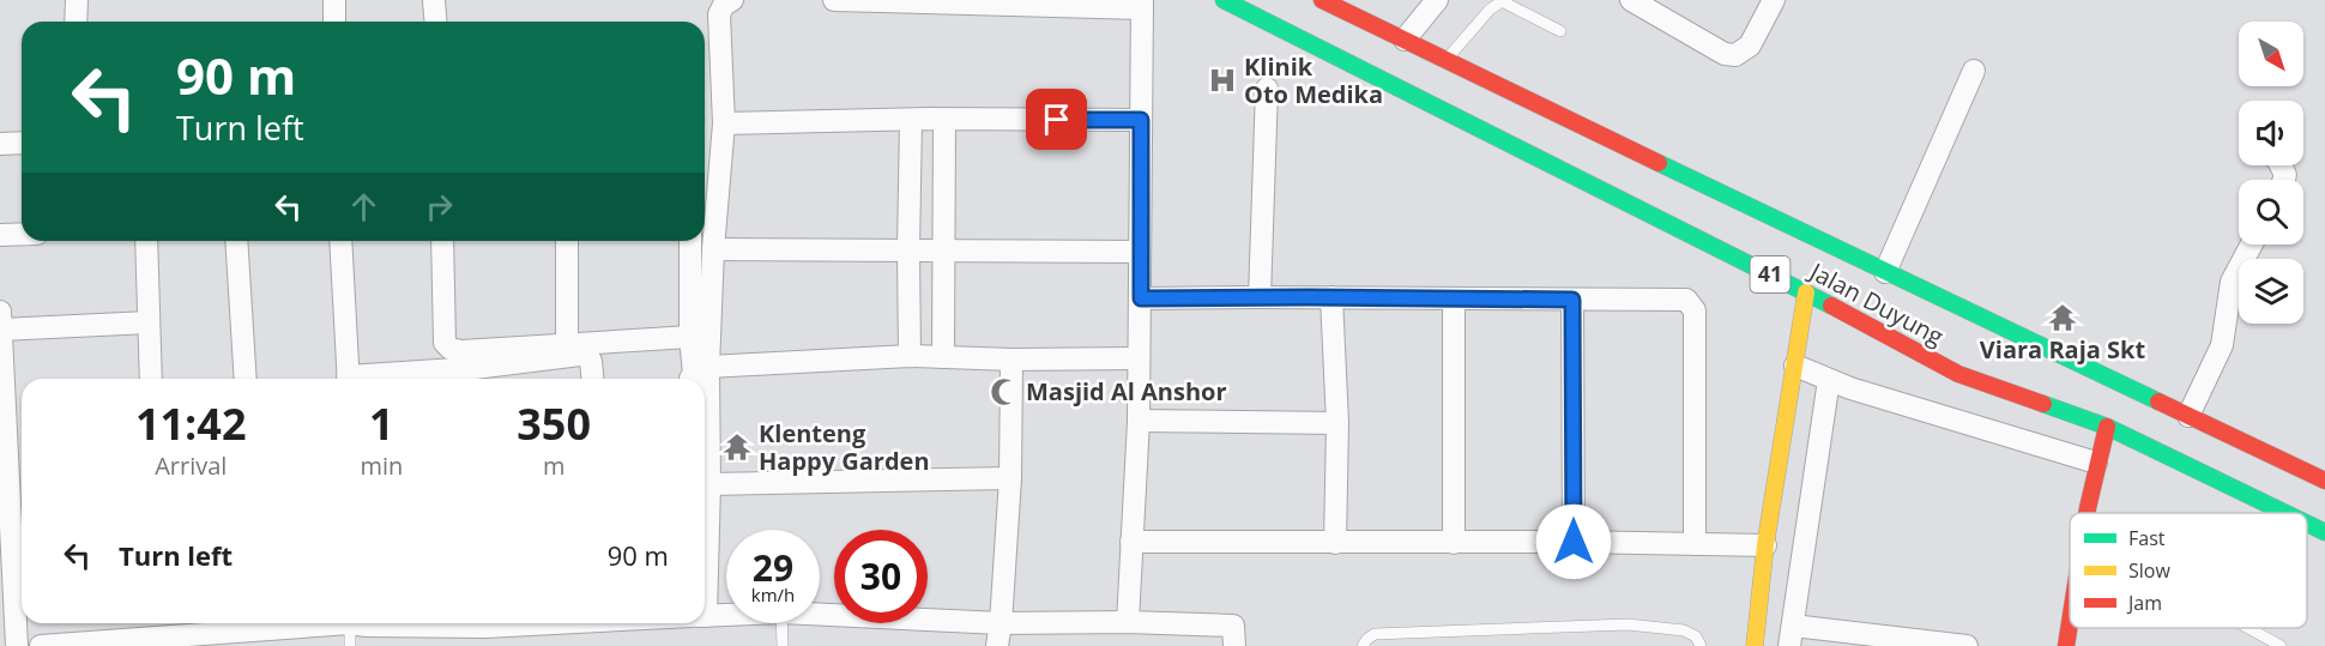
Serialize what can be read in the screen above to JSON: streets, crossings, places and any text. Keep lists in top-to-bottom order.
{
  "streets": {
    "main road": ["41", "Jalan Duyung"]
  },
  "places": {
    "hospital": ["Klinik Oto Medika"],
    "temple": ["Viara Raja Skt", "Klenteng Happy Garden"],
    "mosque": ["Masjid Al Anshor"]
  },
  "legend": ["Fast", "Slow", "Jam"],
  "north": "bottom right",
  "page": {
    "turn": ["90 m", "Turn left"],
    "eta": [
      "11:42",
      "Arrival",
      "1",
      "min",
      "350",
      "m"
    ],
    "list": [
      {
        "name": "Turn left",
        "value": "90 m"
      }
    ],
    "speed": "29 km/h",
    "limit": "30"
  }
}
